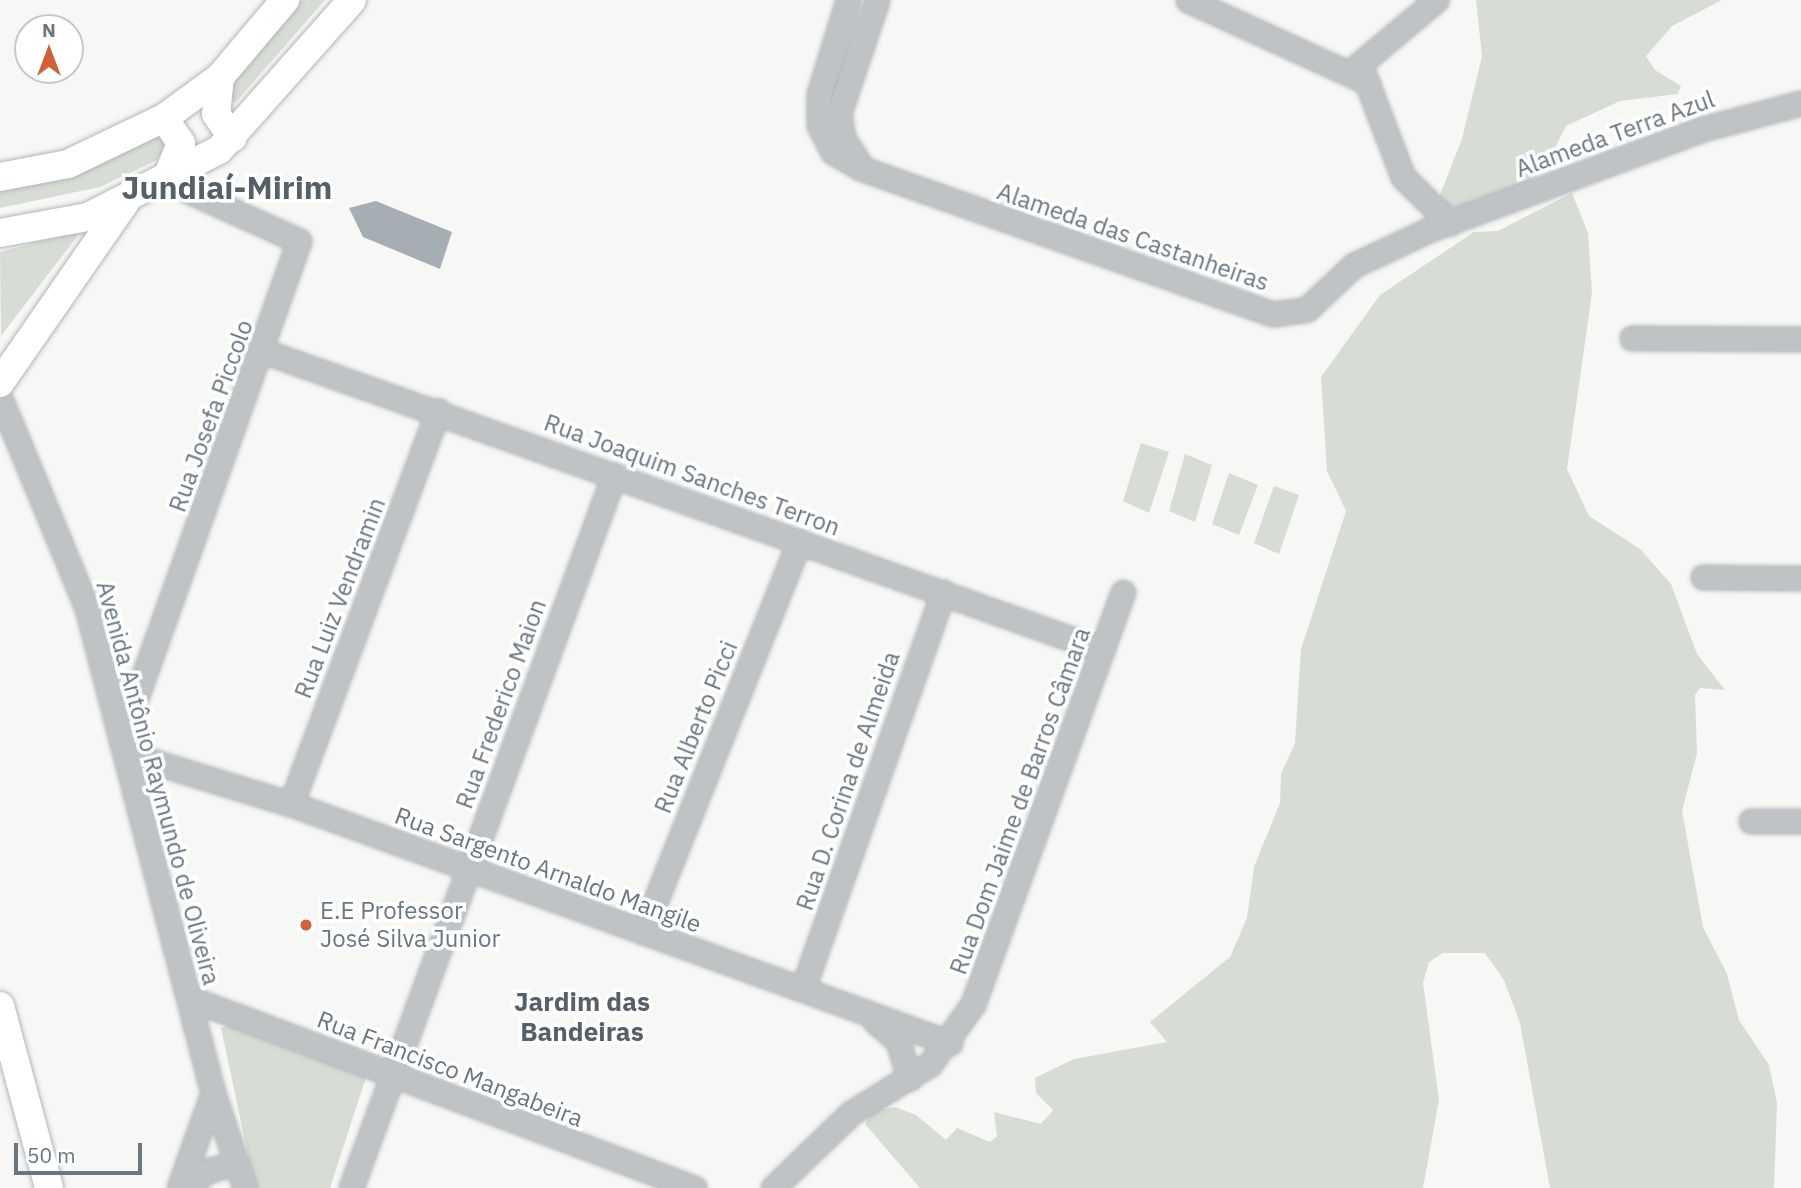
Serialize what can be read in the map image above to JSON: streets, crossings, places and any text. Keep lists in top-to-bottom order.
{
  "streets": {
    "street": [
      "Alameda Terra Azul",
      "Alameda das Castanheiras",
      "Rua Josefa Piccolo",
      "Rua Joaquim Sanches Terron",
      "Rua Luiz Vendramin",
      "Rua Frederico Maion",
      "Rua Alberto Picci",
      "Rua D. Corina de Almeida",
      "Avenida Antônio Raymundo de Oliveira",
      "Rua Dom Jaime de Barros Câmara",
      "Rua Sargento Arnaldo Mangile",
      "Rua Francisco Mangabeira"
    ]
  },
  "crossings": [
    ["Alameda Terra Azul", "Alameda das Castanheiras"],
    ["Rua Josefa Piccolo", "Rua Joaquim Sanches Terron"],
    ["Rua Josefa Piccolo", "Avenida Antônio Raymundo de Oliveira"],
    ["Rua Josefa Piccolo", "Rua Sargento Arnaldo Mangile"],
    ["Rua Joaquim Sanches Terron", "Rua Luiz Vendramin"],
    ["Rua Joaquim Sanches Terron", "Rua Frederico Maion"],
    ["Rua Joaquim Sanches Terron", "Rua Alberto Picci"],
    ["Rua Joaquim Sanches Terron", "Rua D. Corina de Almeida"],
    ["Rua Joaquim Sanches Terron", "Rua Dom Jaime de Barros Câmara"],
    ["Rua Luiz Vendramin", "Rua Sargento Arnaldo Mangile"],
    ["Rua Frederico Maion", "Rua Sargento Arnaldo Mangile"],
    ["Rua Frederico Maion", "Rua Francisco Mangabeira"],
    ["Rua Alberto Picci", "Rua Sargento Arnaldo Mangile"],
    ["Rua D. Corina de Almeida", "Rua Sargento Arnaldo Mangile"],
    ["Avenida Antônio Raymundo de Oliveira", "Rua Sargento Arnaldo Mangile"],
    ["Avenida Antônio Raymundo de Oliveira", "Rua Francisco Mangabeira"],
    ["Rua Dom Jaime de Barros Câmara", "Rua Sargento Arnaldo Mangile"]
  ],
  "districts": ["Jundiaí-Mirim", "Jardim das Bandeiras"],
  "places": ["E.E Professor José Silva Junior"],
  "scale_bar": "50 m",
  "north": "top"
}
